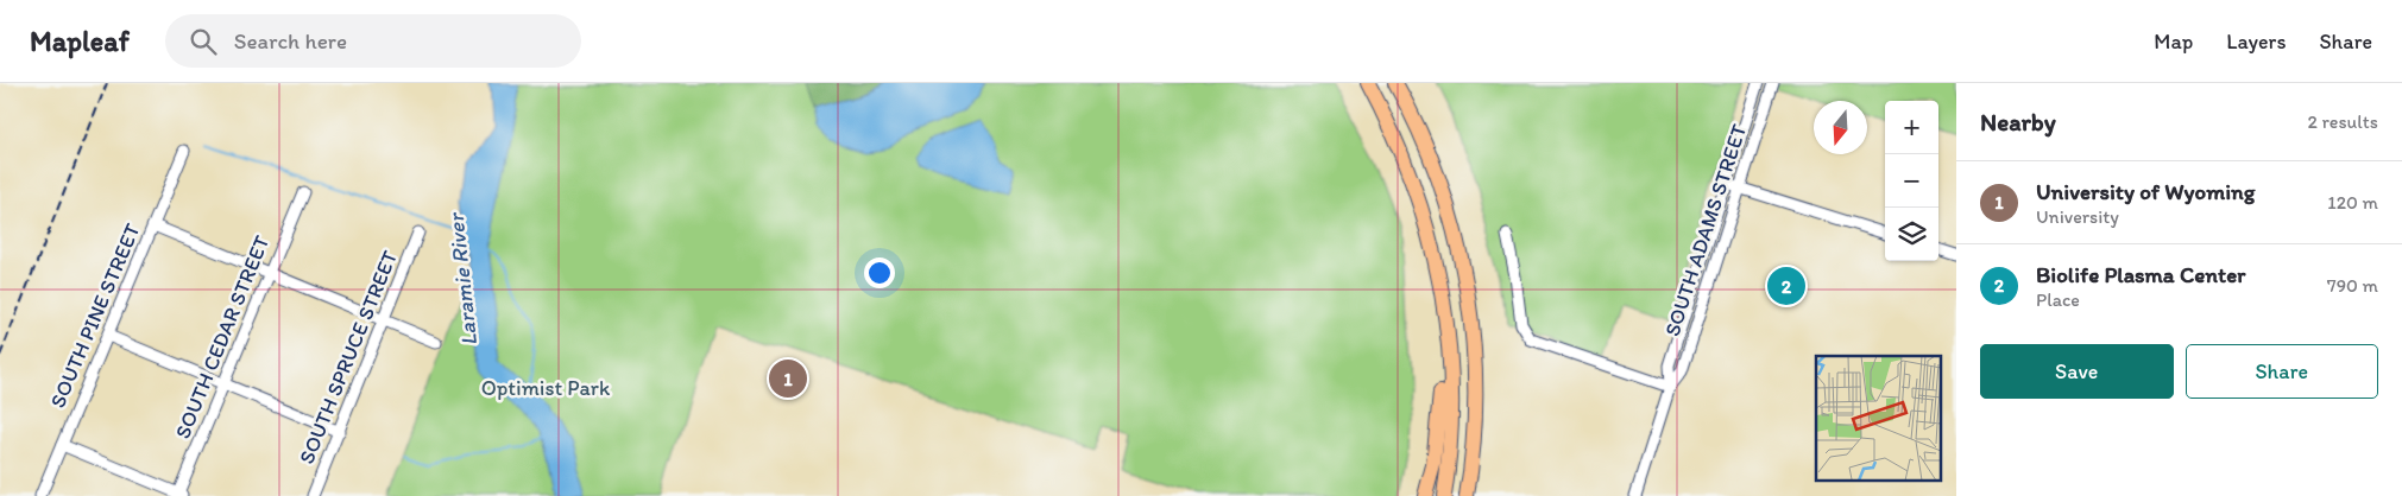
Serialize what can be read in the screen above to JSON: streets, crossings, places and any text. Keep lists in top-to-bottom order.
{
  "streets": {
    "street": [
      "SOUTH ADAMS STREET",
      "SOUTH PINE STREET",
      "SOUTH CEDAR STREET",
      "SOUTH SPRUCE STREET"
    ]
  },
  "water": ["Laramie River"],
  "parks": ["Optimist Park"],
  "north": "bottom",
  "page": {
    "header": "Mapleaf",
    "search": "Search here",
    "nav": ["Map", "Layers", "Share"],
    "heading": ["Nearby", "2 results"],
    "map_buttons": ["+", "−"],
    "list": [
      {
        "mark": "1",
        "name": "University of Wyoming",
        "note": "University",
        "value": "120 m"
      },
      {
        "mark": "2",
        "name": "Biolife Plasma Center",
        "note": "Place",
        "value": "790 m"
      }
    ],
    "pins": ["2", "1"],
    "buttons": ["Save", "Share"]
  }
}
